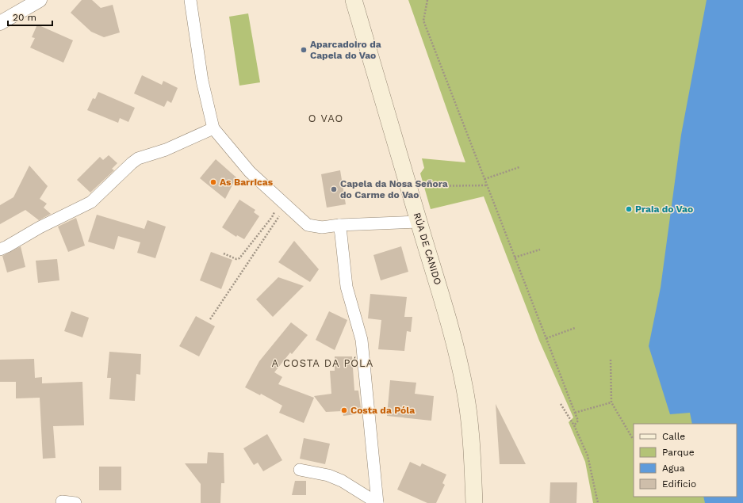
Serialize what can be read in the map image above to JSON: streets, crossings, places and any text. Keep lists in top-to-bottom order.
{
  "streets": {
    "main road": ["RÚA DE CANIDO"]
  },
  "districts": ["O VAO", "A COSTA DA PÓLA"],
  "places": [
    "Aparcadoiro da Capela do Vao",
    "As Barricas",
    "Capela da Nosa Señora do Carme do Vao",
    "Praia do Vao",
    "Costa da Póla"
  ],
  "legend": [
    "Calle",
    "Parque",
    "Agua",
    "Edificio"
  ],
  "scale_bar": "20 m"
}
